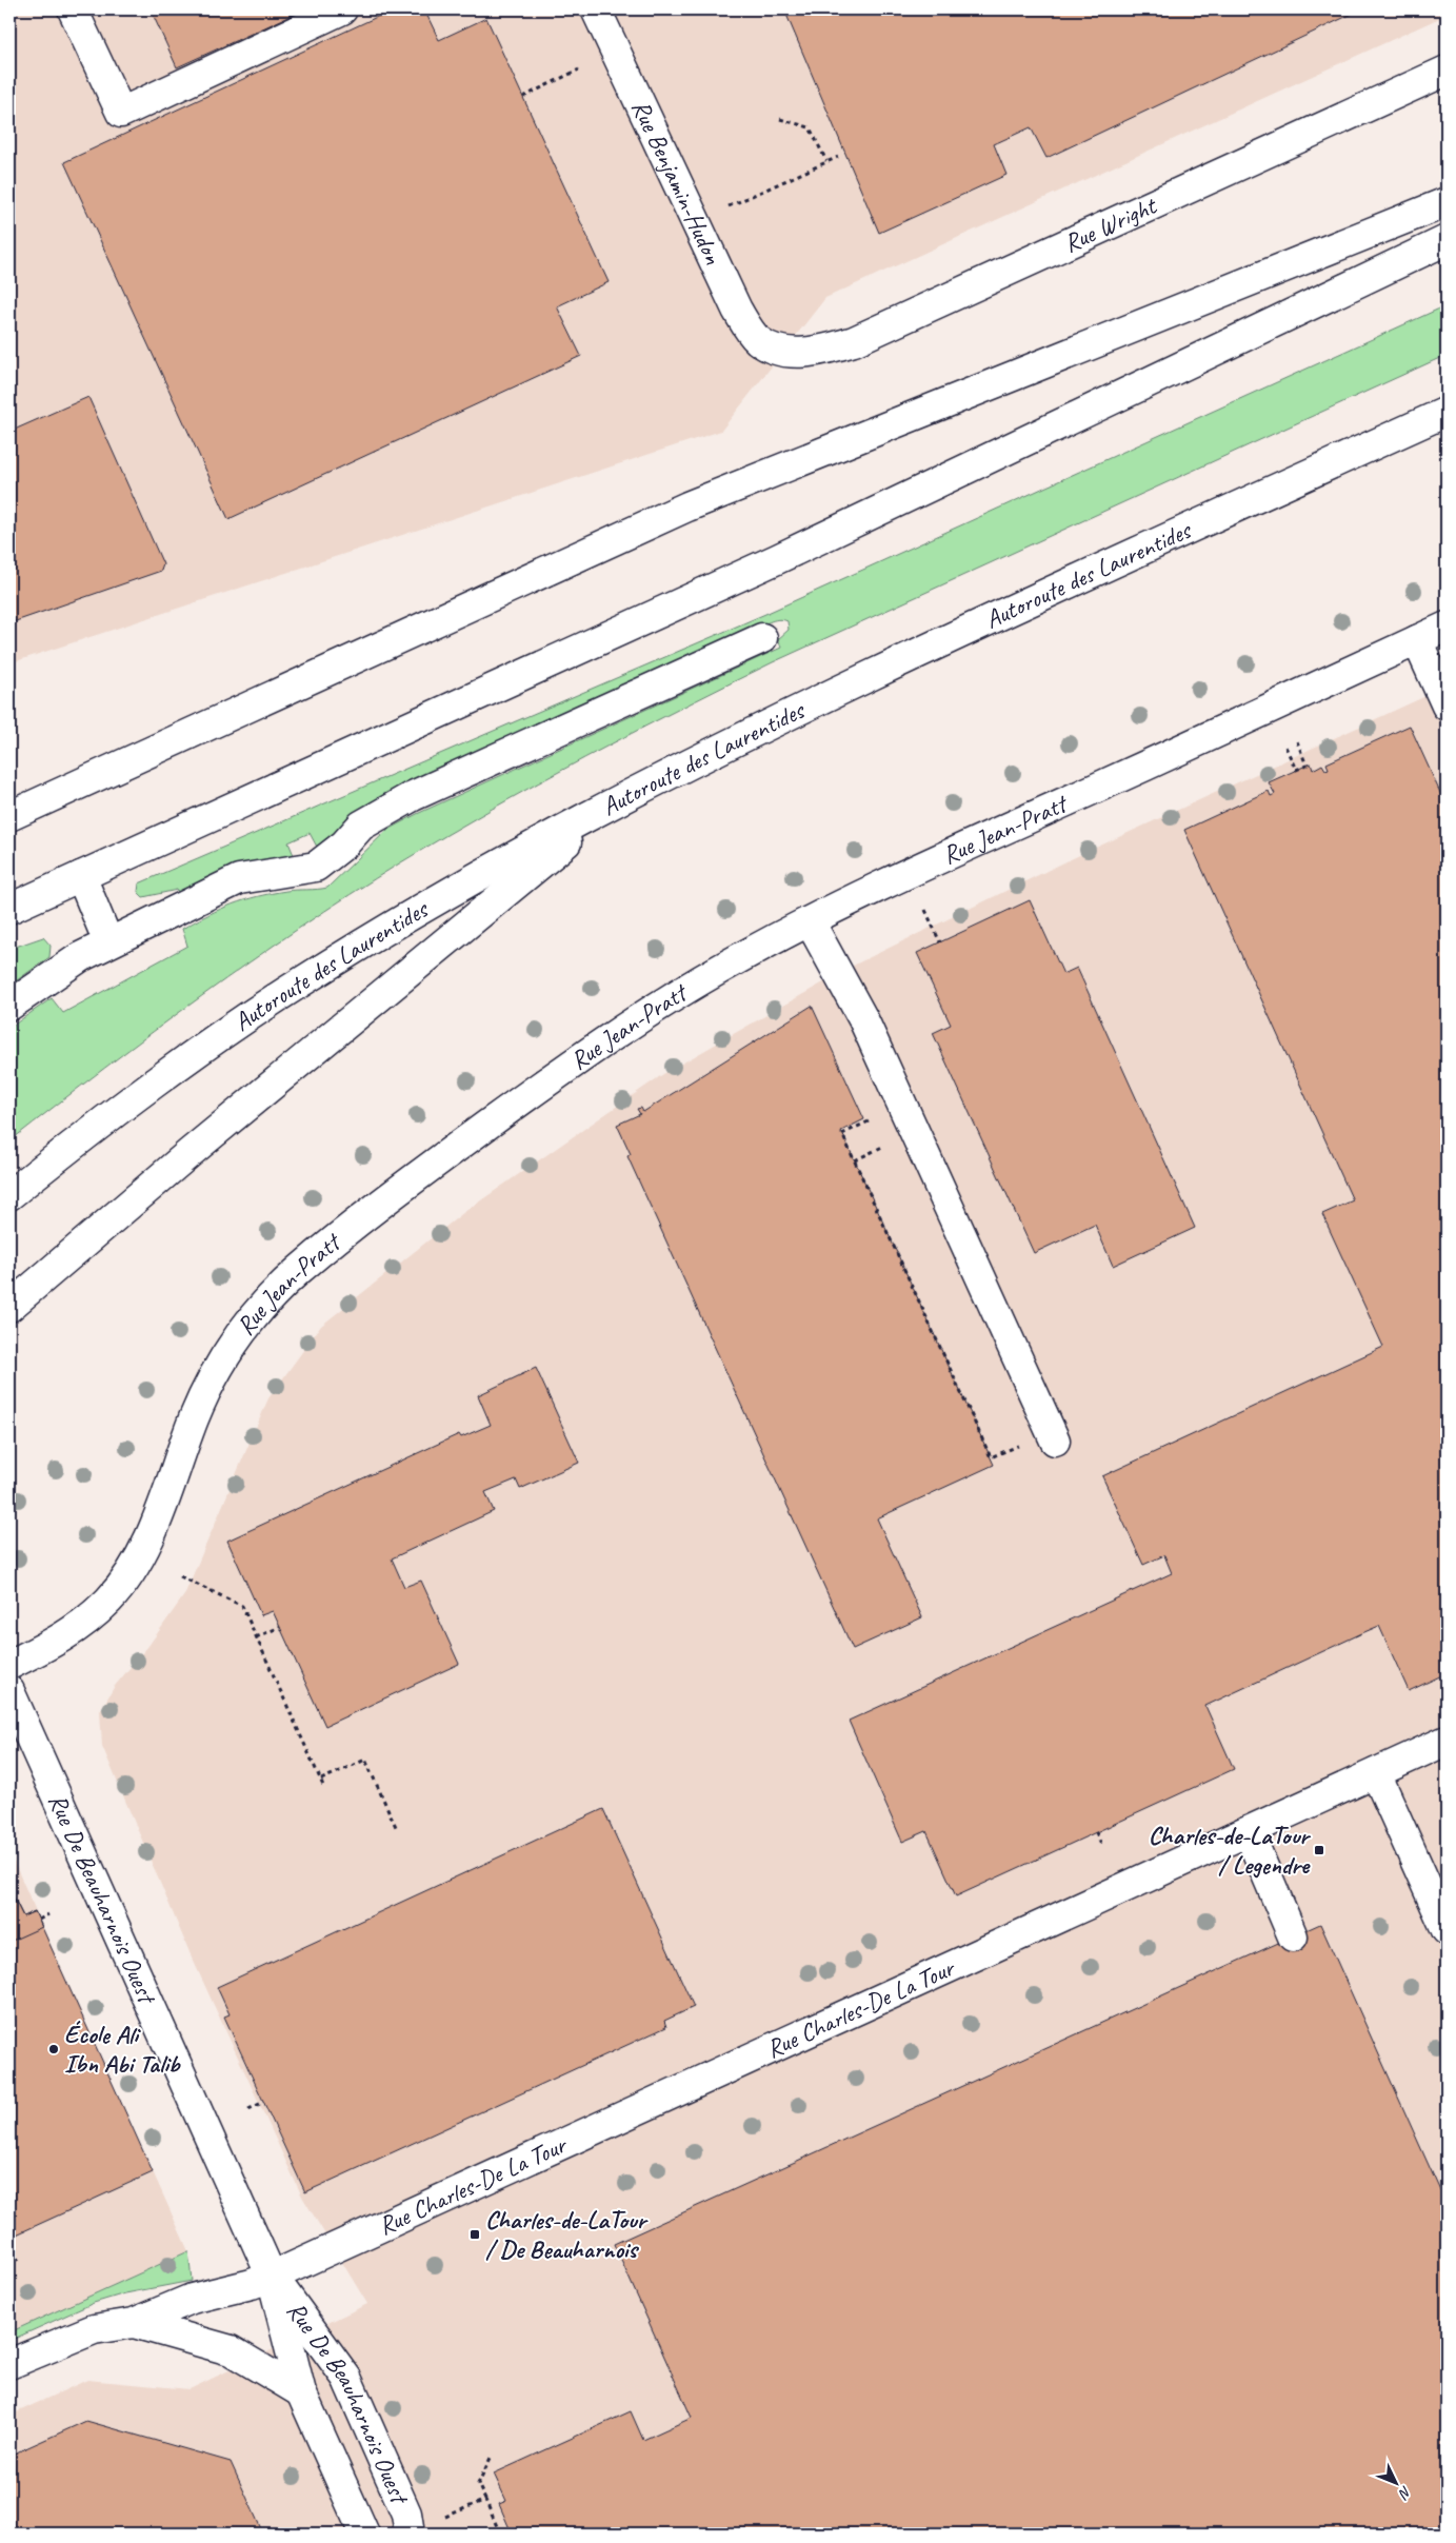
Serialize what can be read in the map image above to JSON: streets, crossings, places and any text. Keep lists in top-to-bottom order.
{
  "streets": {
    "main road": [
      "Rue Benjamin-Hudon",
      "Rue Wright",
      "Autoroute des Laurentides",
      "Rue Jean-Pratt",
      "Rue De Beauharnois Ouest",
      "Rue Charles-De La Tour"
    ]
  },
  "crossings": [
    ["Rue Benjamin-Hudon", "Rue Wright"],
    ["Rue De Beauharnois Ouest", "Rue Charles-De La Tour"]
  ],
  "places": {
    "transit": ["Charles-de-LaTour / Legendre", "Charles-de-LaTour / De Beauharnois"],
    "other": ["École Ali Ibn Abi Talib"]
  },
  "north": "bottom right"
}
